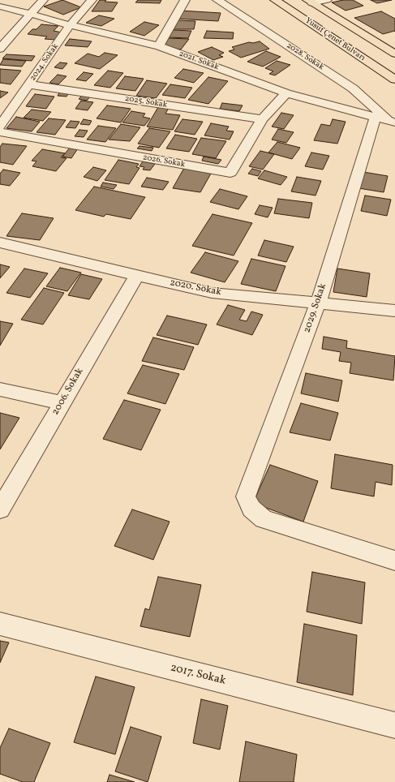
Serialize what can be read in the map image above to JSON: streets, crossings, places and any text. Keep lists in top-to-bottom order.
{
  "streets": {
    "highway": ["Yusuf Çenet Bulvarı"],
    "street": [
      "2028. Sokak",
      "2021. Sokak",
      "2024. Sokak",
      "2025. Sokak",
      "2026. Sokak",
      "2020. Sokak",
      "2029. Sokak",
      "2006. Sokak",
      "2017. Sokak"
    ]
  },
  "crossings": [
    ["2028. Sokak", "2021. Sokak"],
    ["2028. Sokak", "2029. Sokak"],
    ["2021. Sokak", "2024. Sokak"],
    ["2021. Sokak", "2029. Sokak"],
    ["2024. Sokak", "2025. Sokak"],
    ["2020. Sokak", "2029. Sokak"],
    ["2020. Sokak", "2006. Sokak"]
  ]
}
